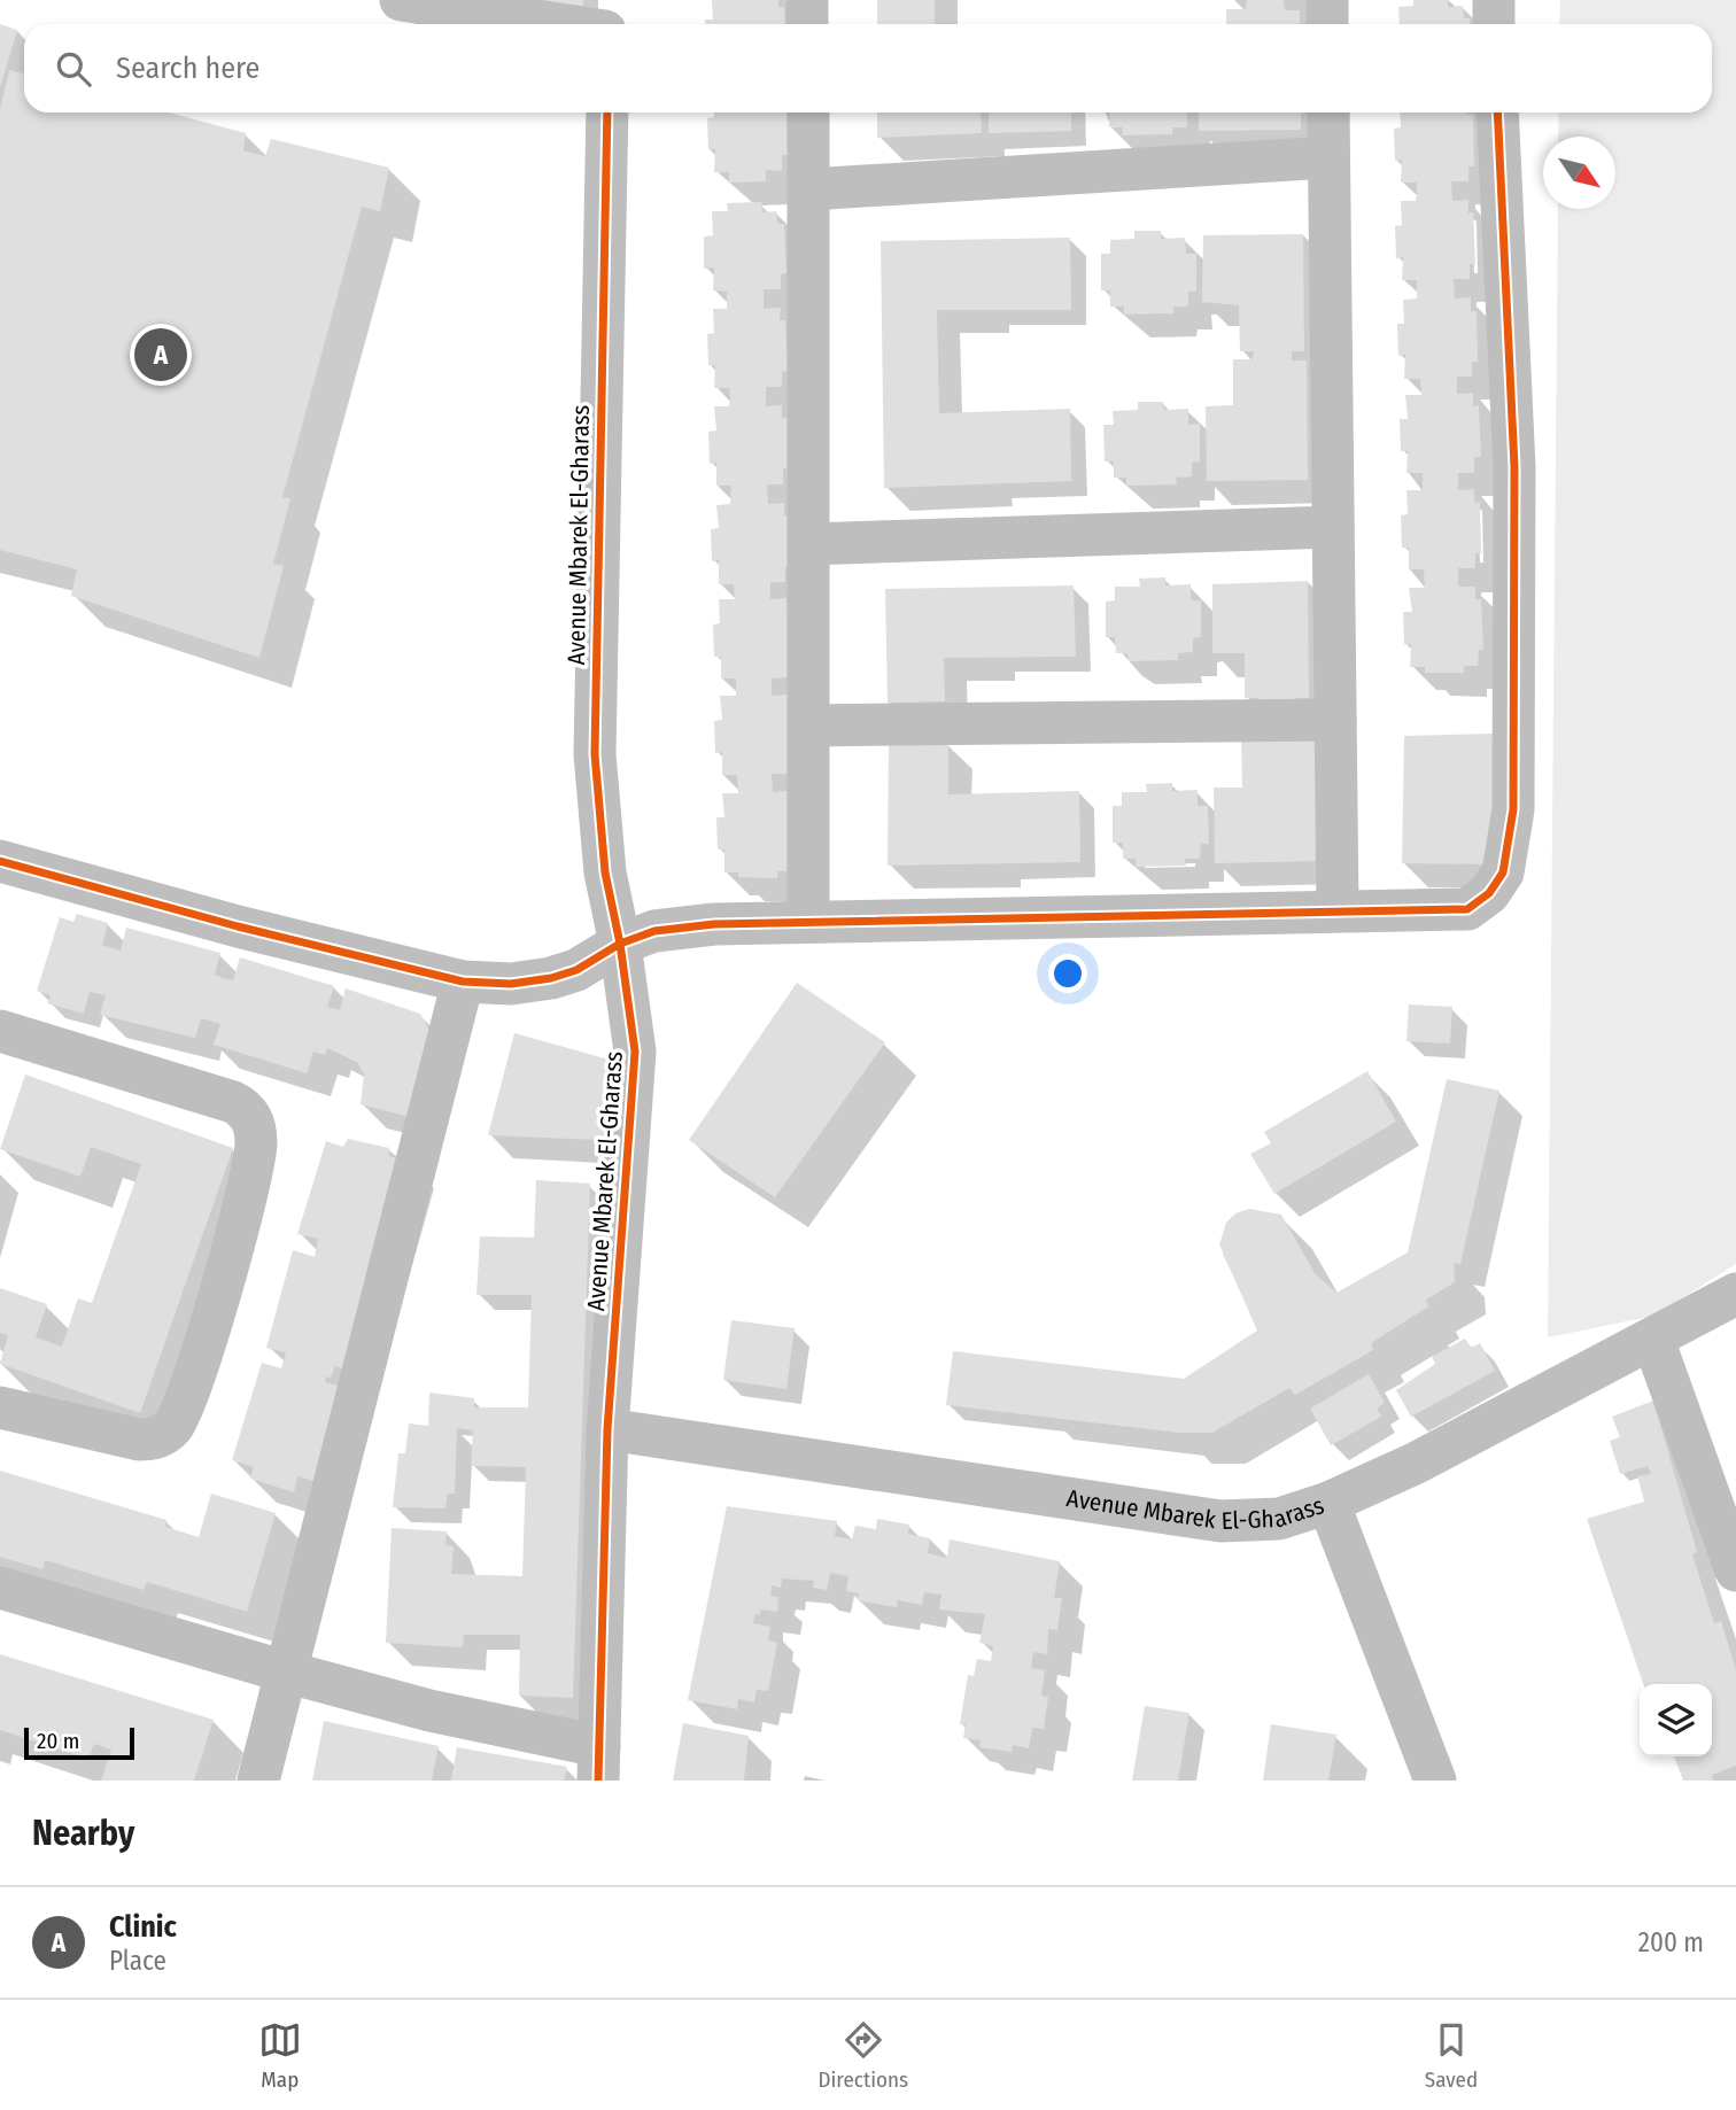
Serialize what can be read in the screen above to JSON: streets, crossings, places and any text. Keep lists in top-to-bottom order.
{
  "streets": {
    "street": ["Avenue Mbarek El-Gharass"]
  },
  "scale_bar": "20 m",
  "north": "bottom right",
  "page": {
    "search": "Search here",
    "pins": "A",
    "scale": "20 m",
    "heading": "Nearby",
    "list": [
      {
        "mark": "A",
        "name": "Clinic",
        "note": "Place",
        "value": "200 m"
      }
    ],
    "nav": ["Map", "Directions", "Saved"]
  }
}
